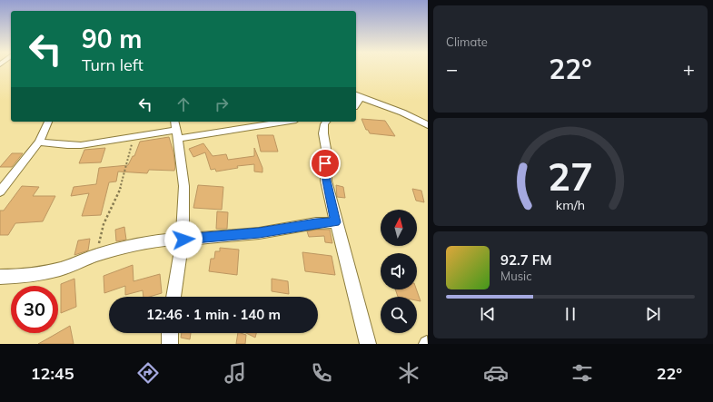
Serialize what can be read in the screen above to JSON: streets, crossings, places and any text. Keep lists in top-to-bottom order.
{
  "north": "top",
  "page": {
    "tile": "Climate",
    "turn": ["90 m", "Turn left"],
    "heat": ["−", "22°", "+"],
    "song": ["92.7 FM", "Music"],
    "limit": "30",
    "trip": "12:46 · 1 min · 140 m",
    "tabs": ["12:45", "22°"],
    "gauge": ["27", "km/h"]
  }
}
